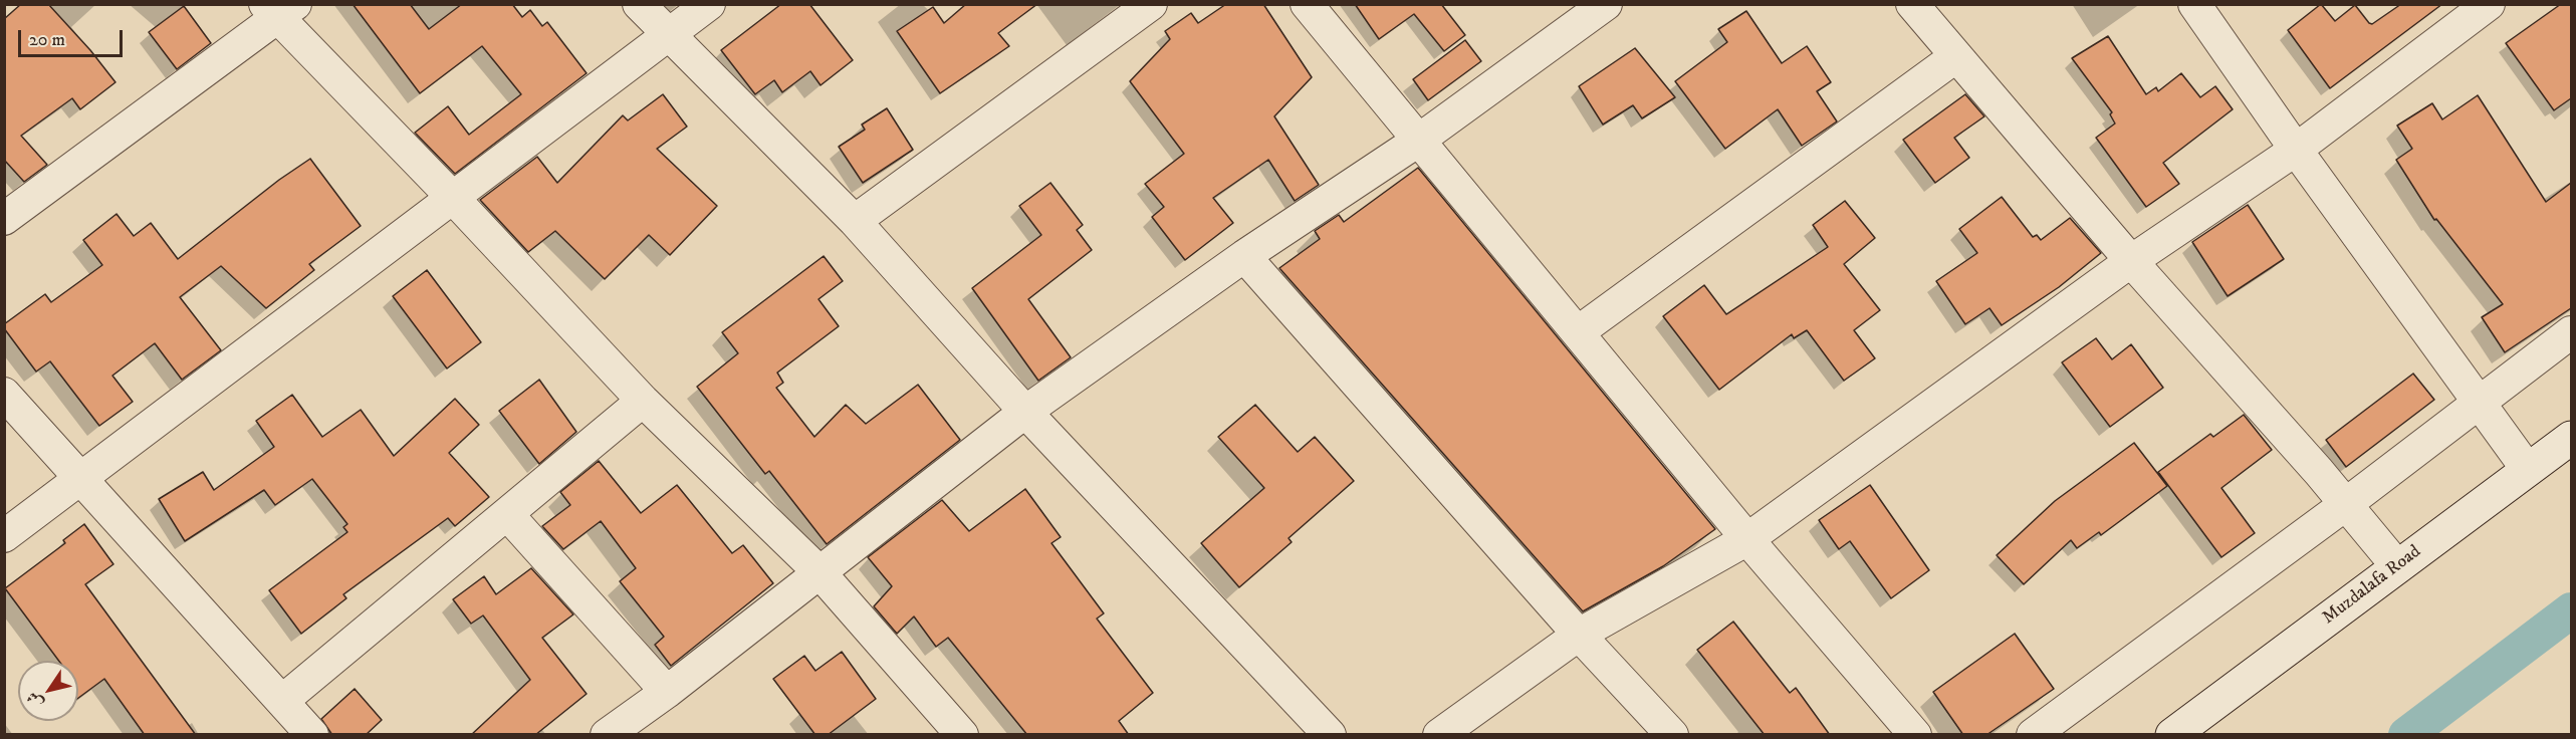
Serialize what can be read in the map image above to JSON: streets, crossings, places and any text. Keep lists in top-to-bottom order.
{
  "streets": {
    "street": ["Muzdalafa Road"]
  },
  "scale_bar": "20 m",
  "north": "bottom left"
}
